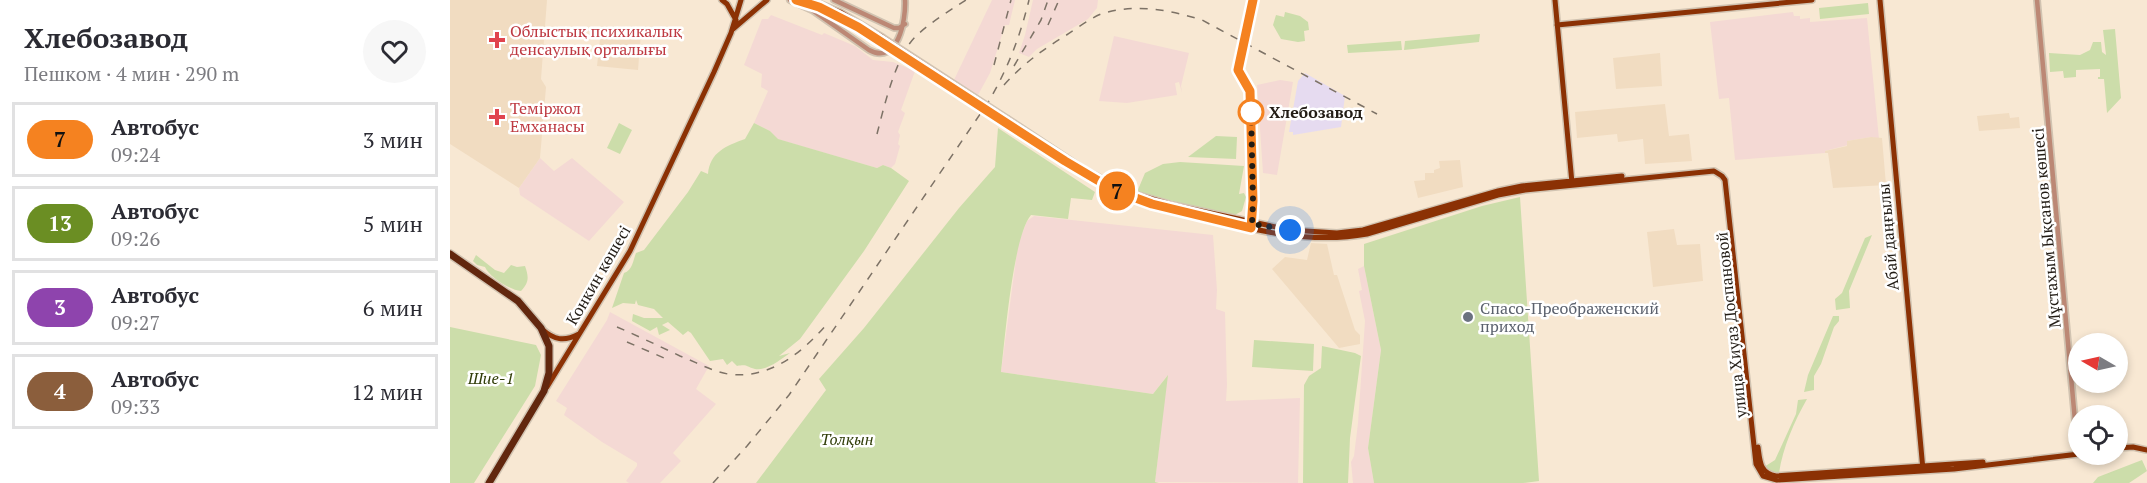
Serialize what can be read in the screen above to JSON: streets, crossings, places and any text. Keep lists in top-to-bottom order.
{
  "streets": {
    "highway": ["Конкин көшесі"],
    "main road": ["Абай даңғылы", "улица Хиуаз Доспановой"],
    "street": ["Мұстахым Ықсанов көшесі"]
  },
  "parks": ["Шие-1", "Толқын"],
  "places": {
    "health": ["Облыстық психикалық денсаулық орталығы", "Теміржол Емханасы"],
    "other": ["Хлебозавод", "Спасо-Преображенский приход"]
  },
  "lines": ["bus line 7"],
  "north": "left",
  "page": {
    "heading": ["Хлебозавод", "Пешком · 4 мин · 290 m"],
    "on_map": "7",
    "list": [
      {
        "mark": "7",
        "name": "Автобус",
        "note": "09:24",
        "value": "3 мин"
      },
      {
        "mark": "13",
        "name": "Автобус",
        "note": "09:26",
        "value": "5 мин"
      },
      {
        "mark": "3",
        "name": "Автобус",
        "note": "09:27",
        "value": "6 мин"
      },
      {
        "mark": "4",
        "name": "Автобус",
        "note": "09:33",
        "value": "12 мин"
      }
    ]
  }
}
